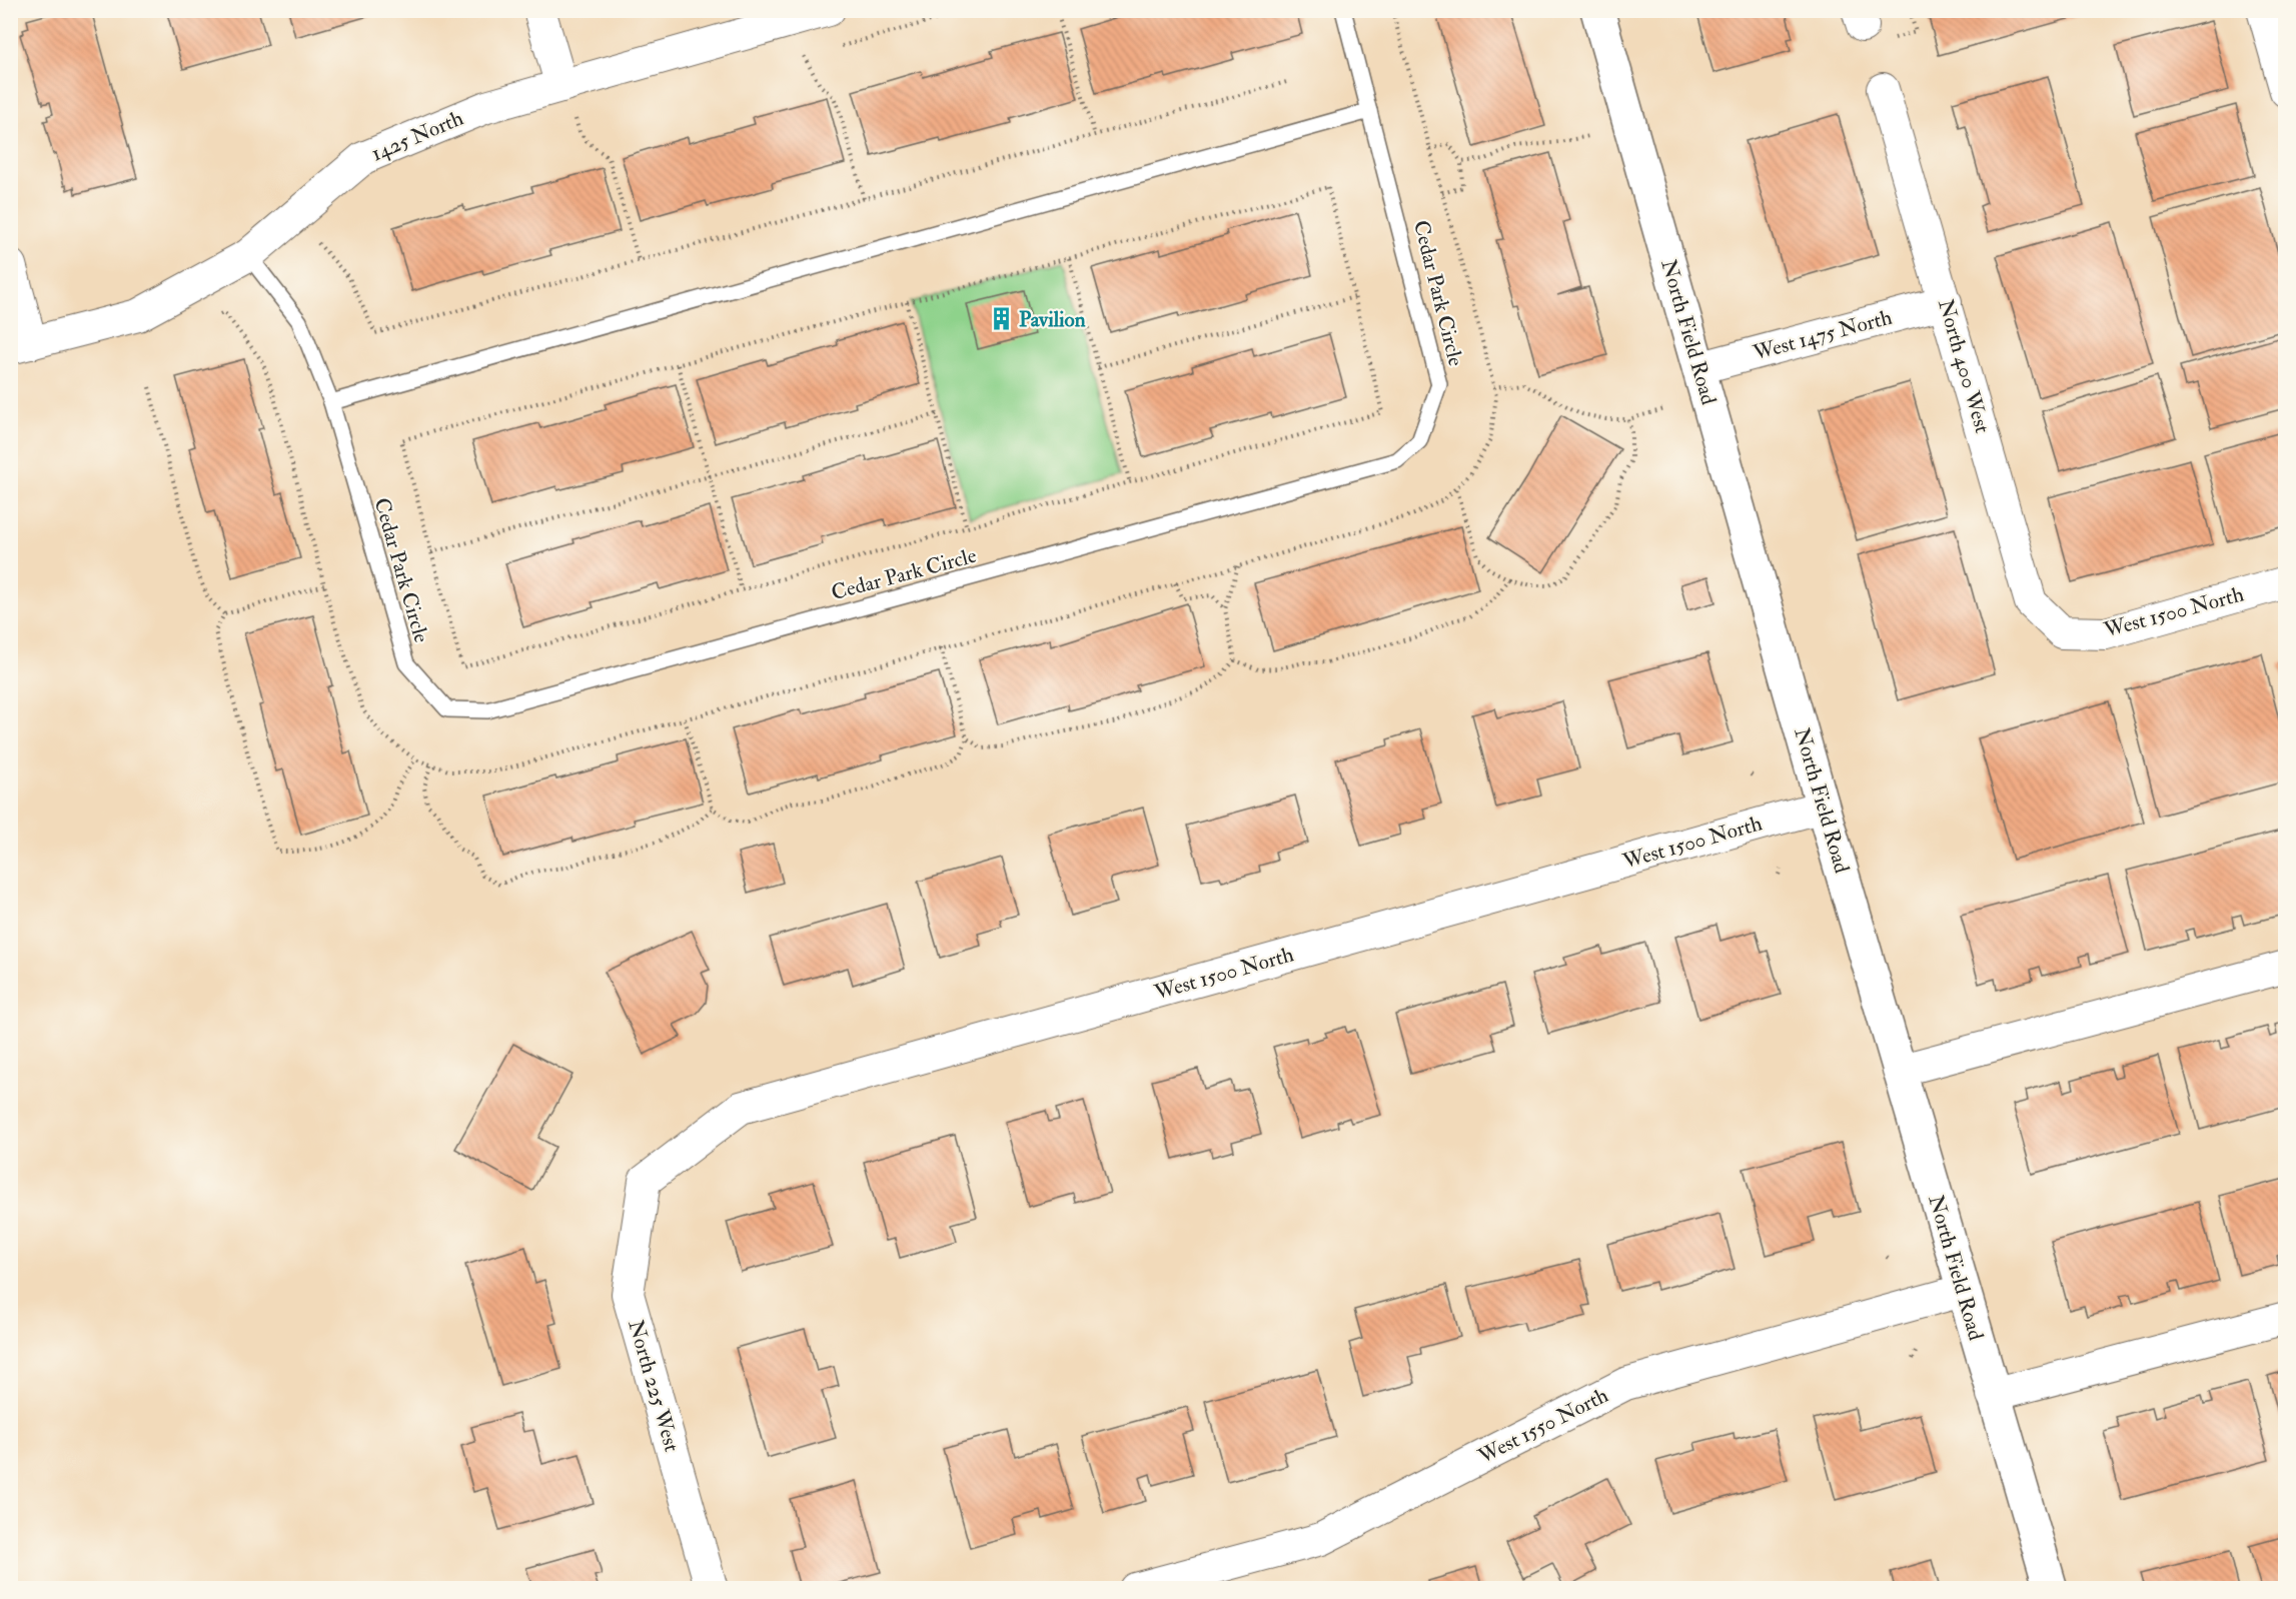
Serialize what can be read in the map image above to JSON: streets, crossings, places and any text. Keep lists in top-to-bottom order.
{
  "streets": {
    "street": [
      "1425 North",
      "North Field Road",
      "West 1475 North",
      "North 400 West",
      "West 1500 North",
      "North 225 West",
      "West 1550 North"
    ],
    "lane": ["Cedar Park Circle"]
  },
  "crossings": [
    ["1425 North", "Cedar Park Circle"],
    ["North Field Road", "West 1475 North"],
    ["North Field Road", "West 1500 North"],
    ["North Field Road", "West 1550 North"],
    ["West 1475 North", "North 400 West"],
    ["North 400 West", "West 1500 North"],
    ["West 1500 North", "North 225 West"]
  ],
  "places": {
    "building": ["Pavilion"]
  }
}
